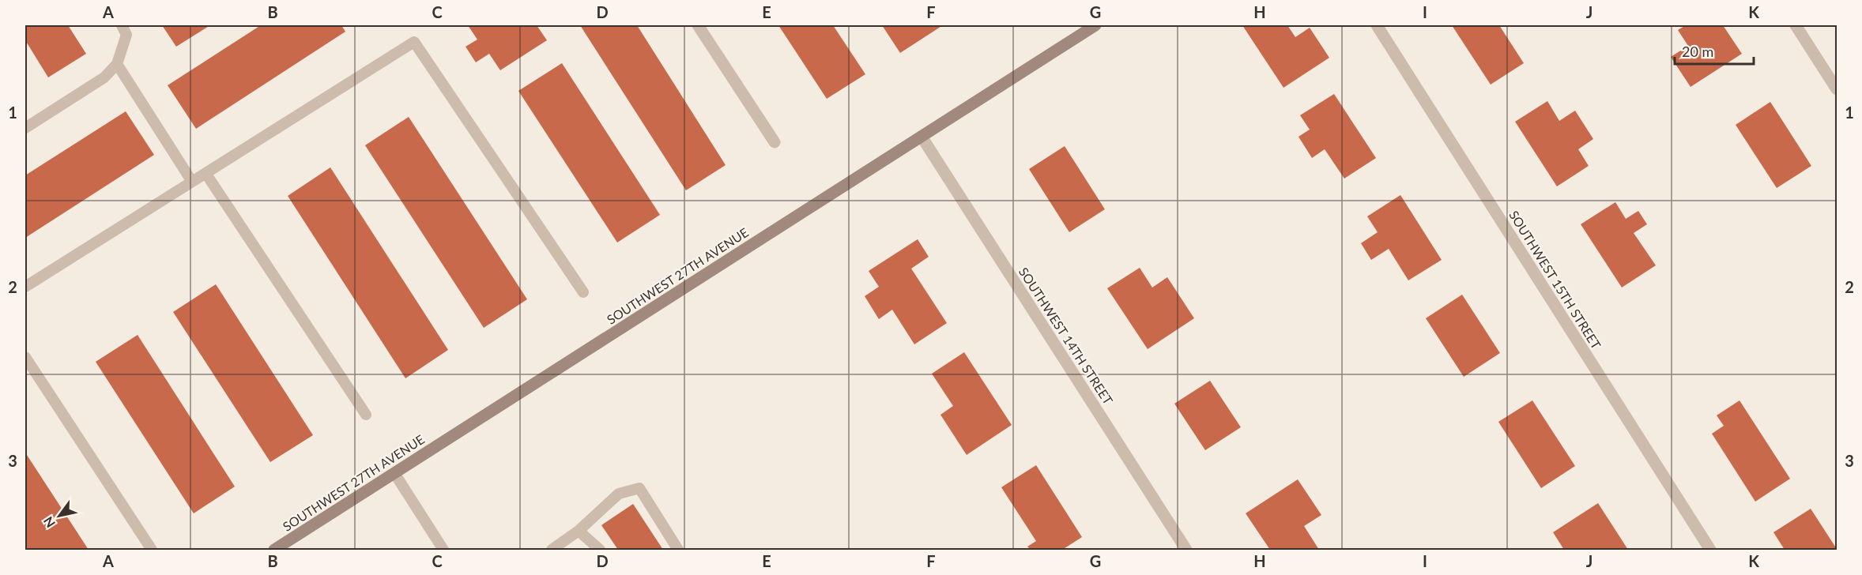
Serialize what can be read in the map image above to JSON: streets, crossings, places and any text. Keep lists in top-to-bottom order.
{
  "streets": {
    "main road": ["SOUTHWEST 27TH AVENUE"],
    "street": ["SOUTHWEST 15TH STREET", "SOUTHWEST 14TH STREET"]
  },
  "crossings": [
    ["SOUTHWEST 27TH AVENUE", "SOUTHWEST 14TH STREET"]
  ],
  "scale_bar": "20 m",
  "north": "bottom left",
  "grid": {
    "columns": [
      "A",
      "B",
      "C",
      "D",
      "E",
      "F",
      "G",
      "H",
      "I",
      "J",
      "K"
    ],
    "rows": ["1", "2", "3"]
  }
}
